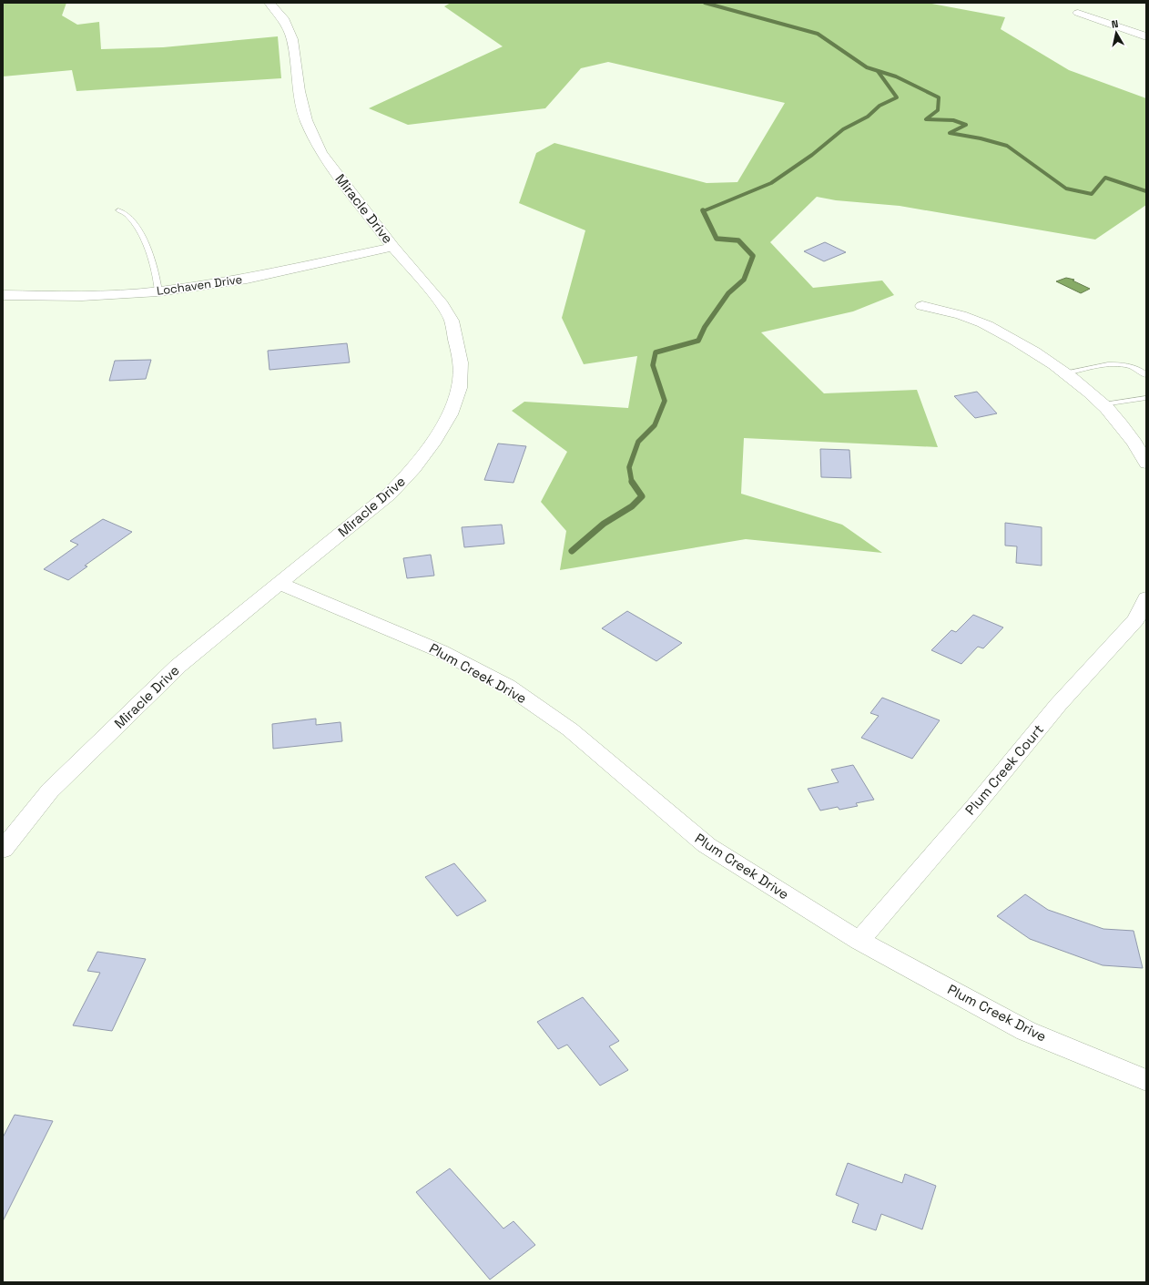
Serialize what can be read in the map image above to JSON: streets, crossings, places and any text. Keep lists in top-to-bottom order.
{
  "streets": {
    "street": [
      "Miracle Drive",
      "Lochaven Drive",
      "Plum Creek Drive",
      "Plum Creek Court"
    ]
  },
  "crossings": [
    ["Miracle Drive", "Lochaven Drive"],
    ["Miracle Drive", "Plum Creek Drive"],
    ["Plum Creek Drive", "Plum Creek Court"]
  ],
  "north": "top"
}
